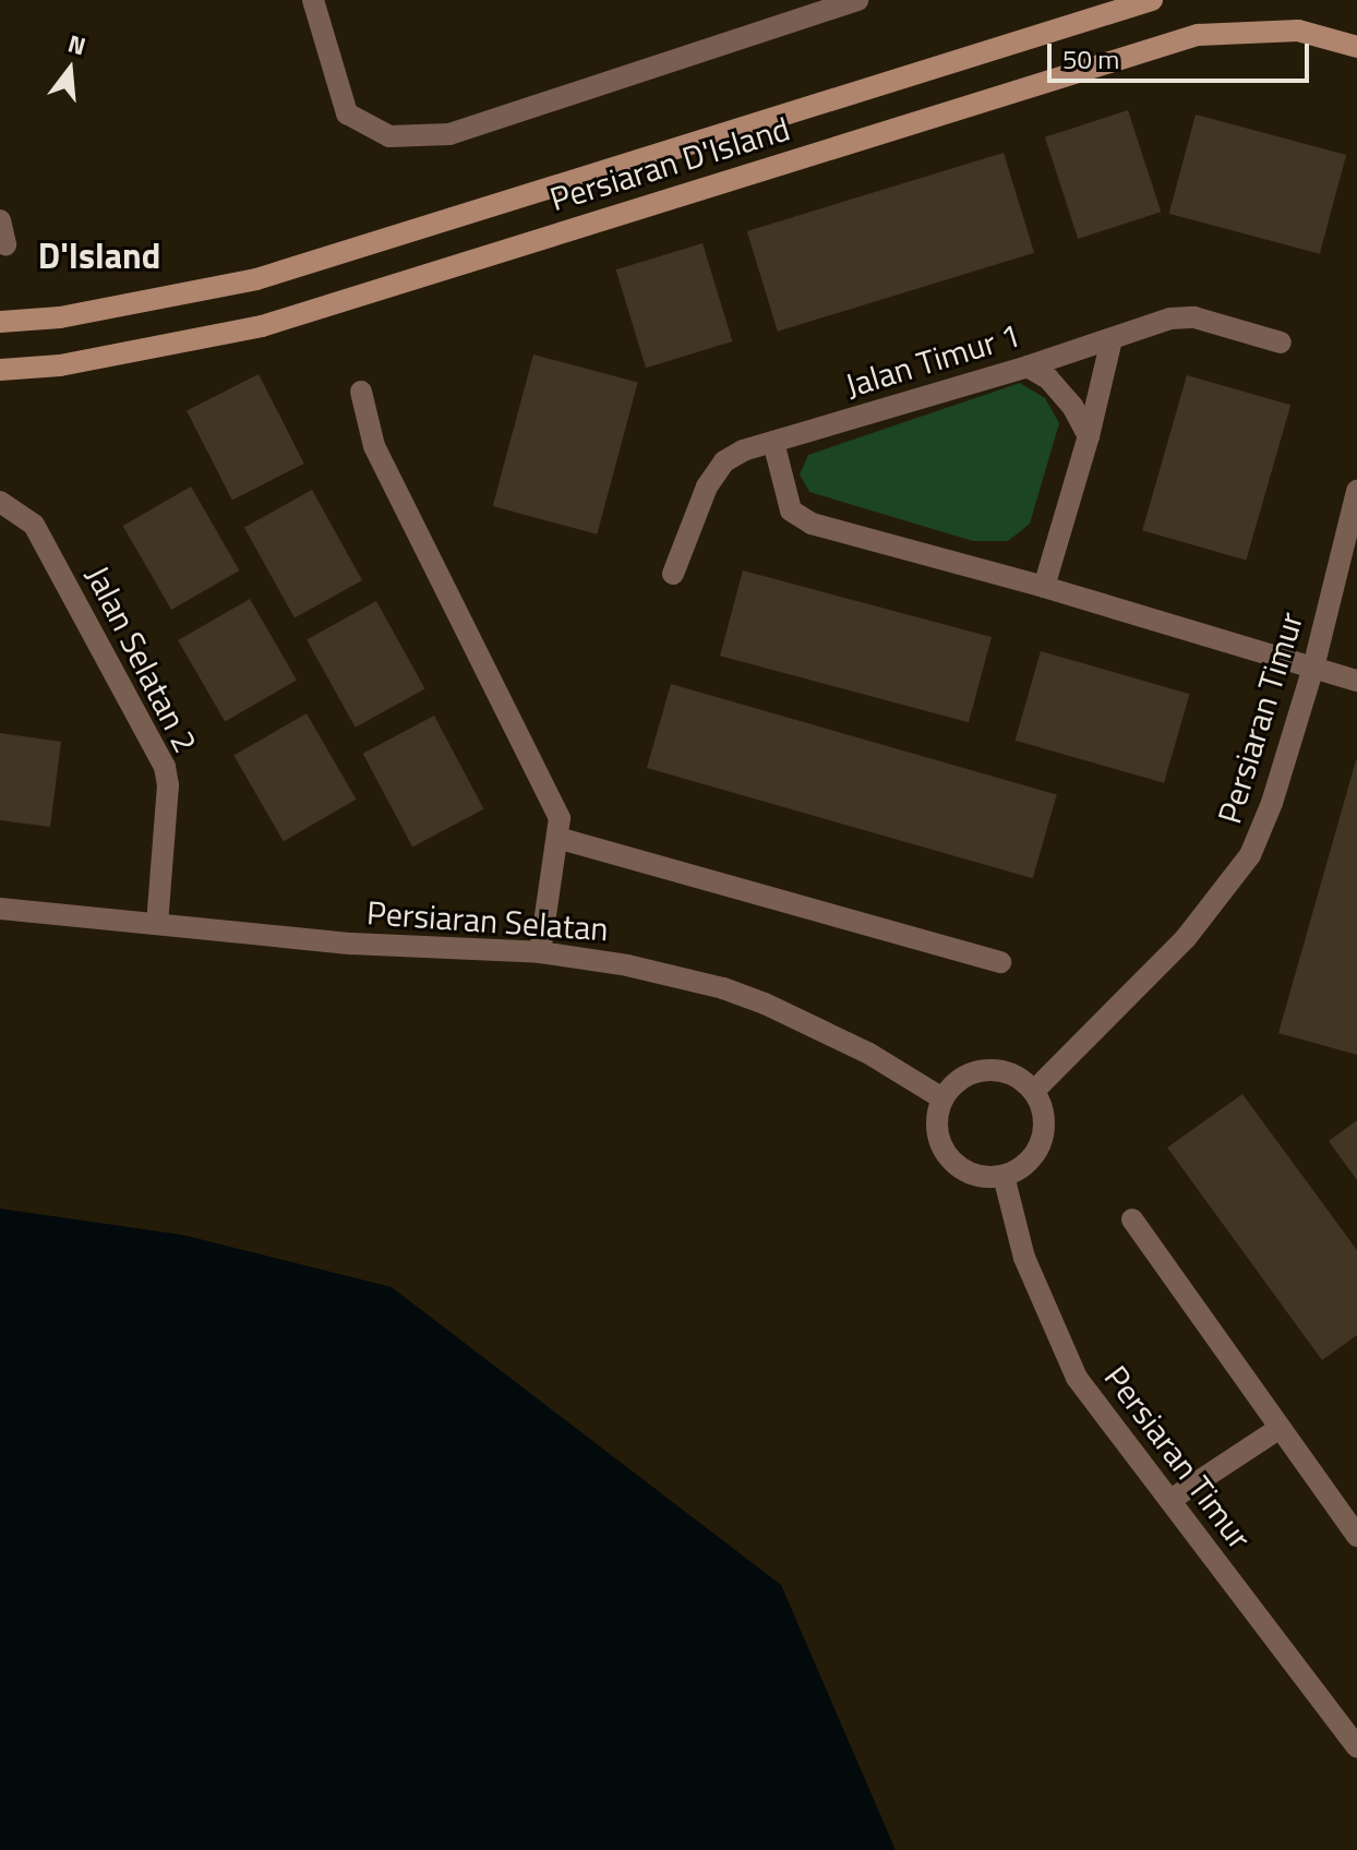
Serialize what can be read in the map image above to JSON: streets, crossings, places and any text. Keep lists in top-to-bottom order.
{
  "streets": {
    "street": [
      "Persiaran D'Island",
      "Jalan Timur 1",
      "Jalan Selatan 2",
      "Persiaran Timur",
      "Persiaran Selatan"
    ]
  },
  "crossings": [
    ["Jalan Selatan 2", "Persiaran Selatan"],
    ["Persiaran Timur", "Persiaran Selatan"]
  ],
  "districts": ["D'Island"],
  "scale_bar": "50 m",
  "north": "top"
}
